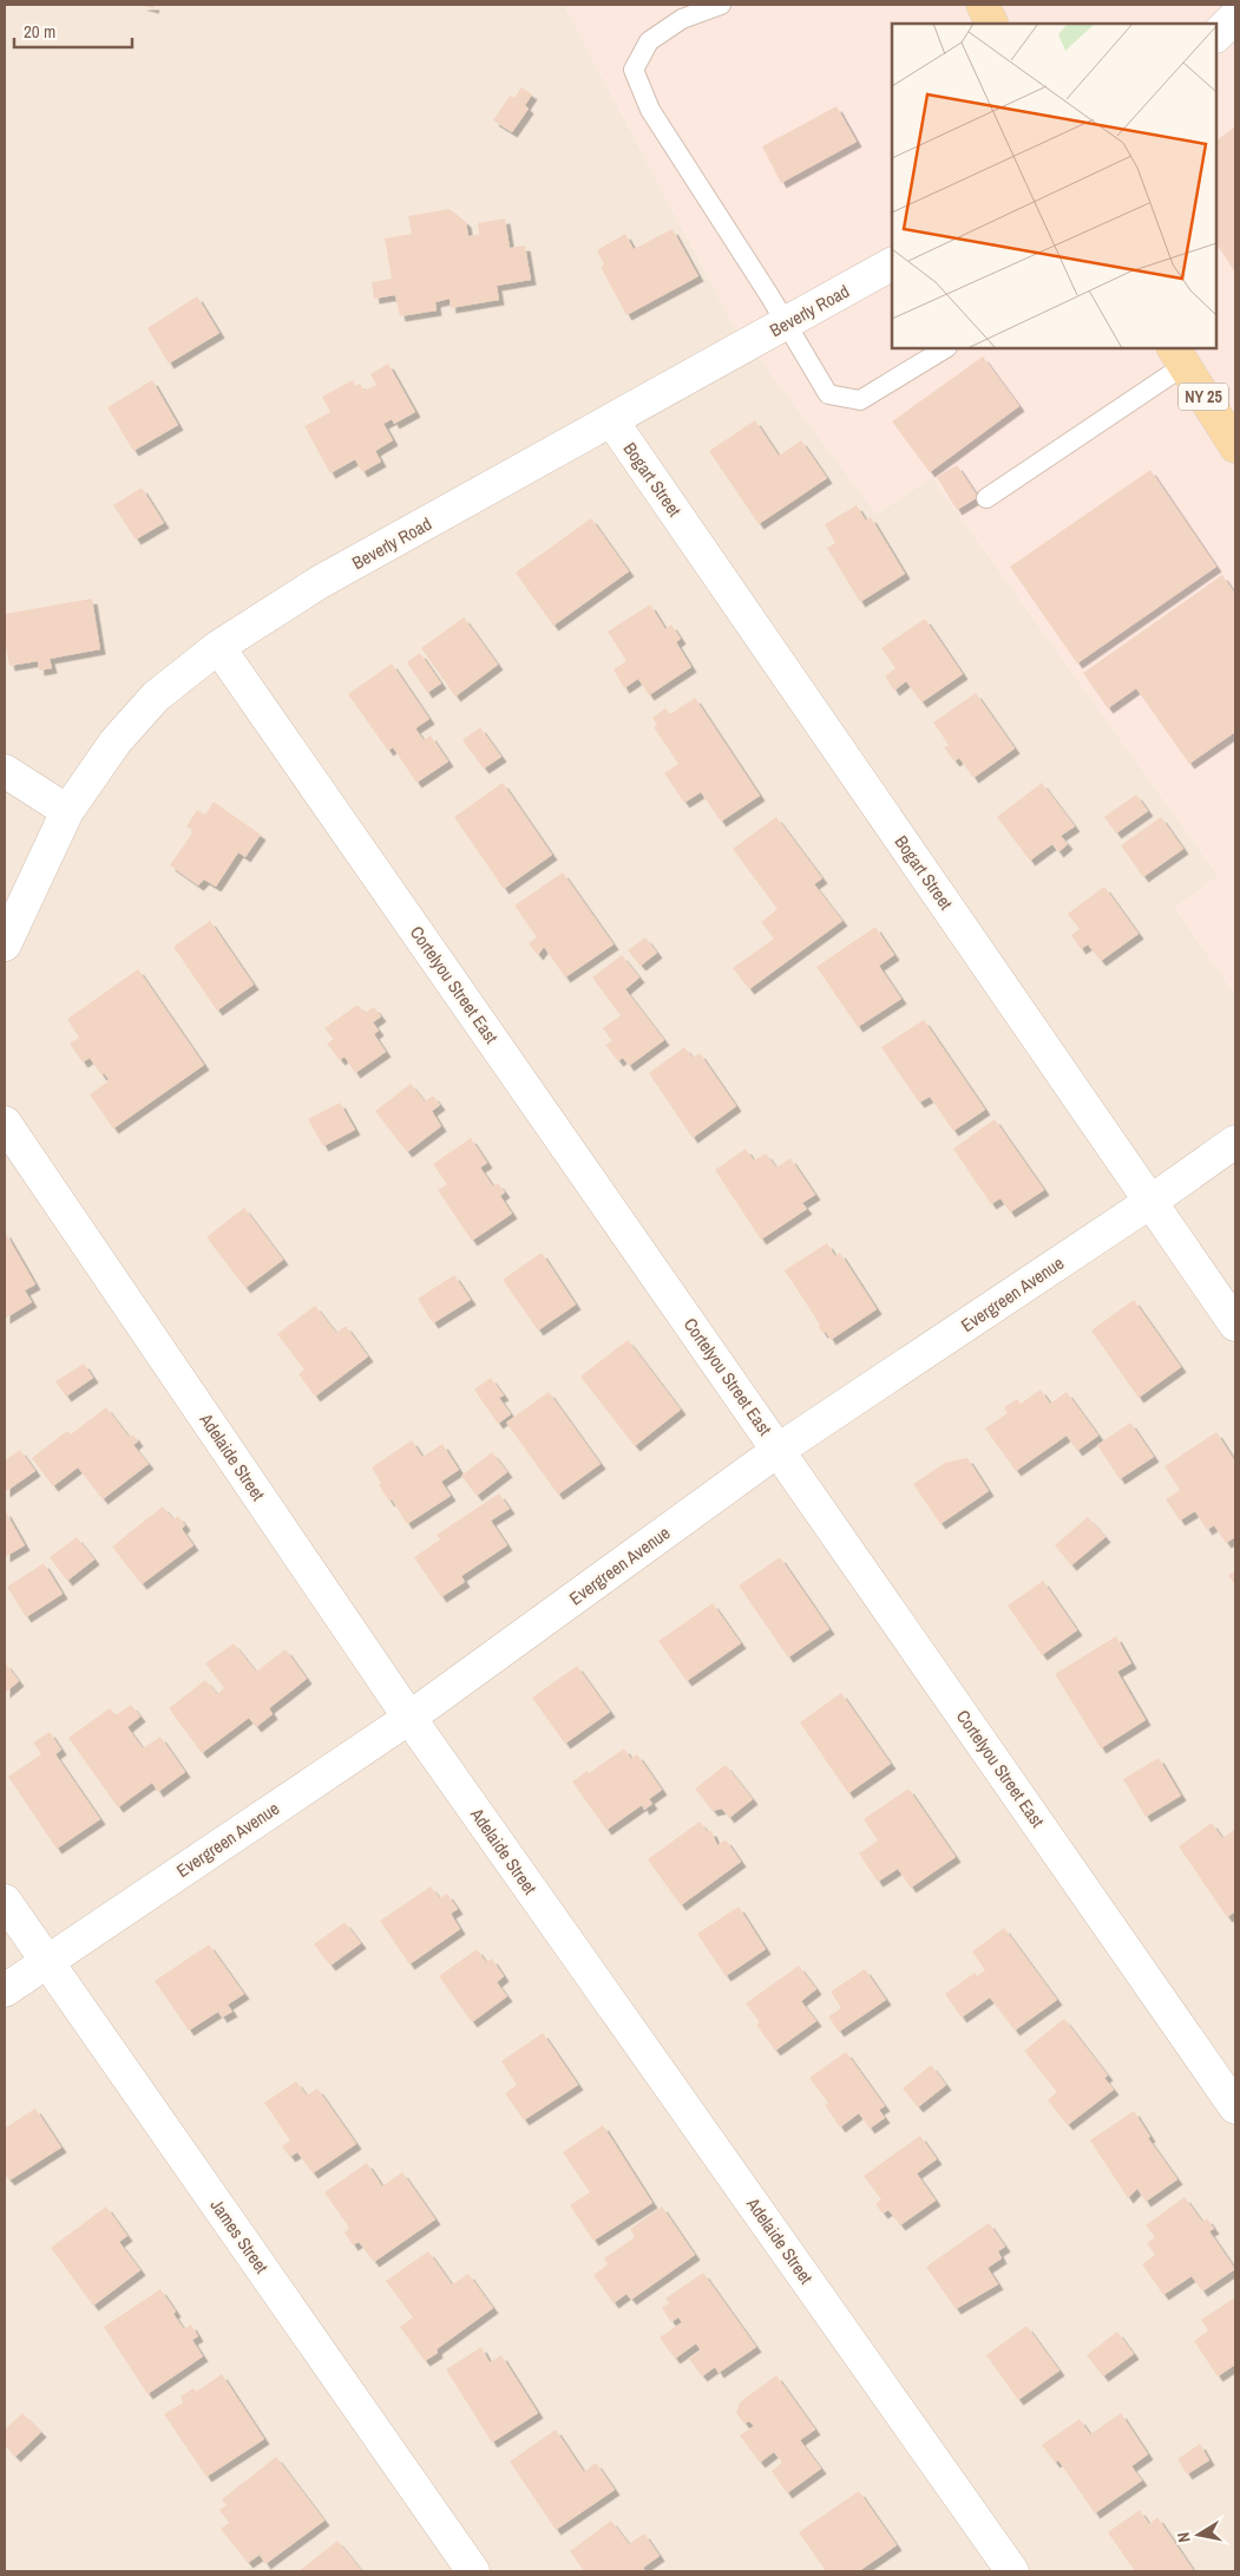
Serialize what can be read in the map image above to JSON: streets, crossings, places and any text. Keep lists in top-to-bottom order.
{
  "streets": {
    "main road": ["NY 25"],
    "street": [
      "Beverly Road",
      "Bogart Street",
      "Cortelyou Street East",
      "Evergreen Avenue",
      "Adelaide Street",
      "James Street"
    ]
  },
  "crossings": [
    ["Beverly Road", "Bogart Street"],
    ["Beverly Road", "Cortelyou Street East"],
    ["Bogart Street", "Evergreen Avenue"],
    ["Cortelyou Street East", "Evergreen Avenue"],
    ["Evergreen Avenue", "Adelaide Street"],
    ["Evergreen Avenue", "James Street"]
  ],
  "scale_bar": "20 m",
  "north": "left"
}
